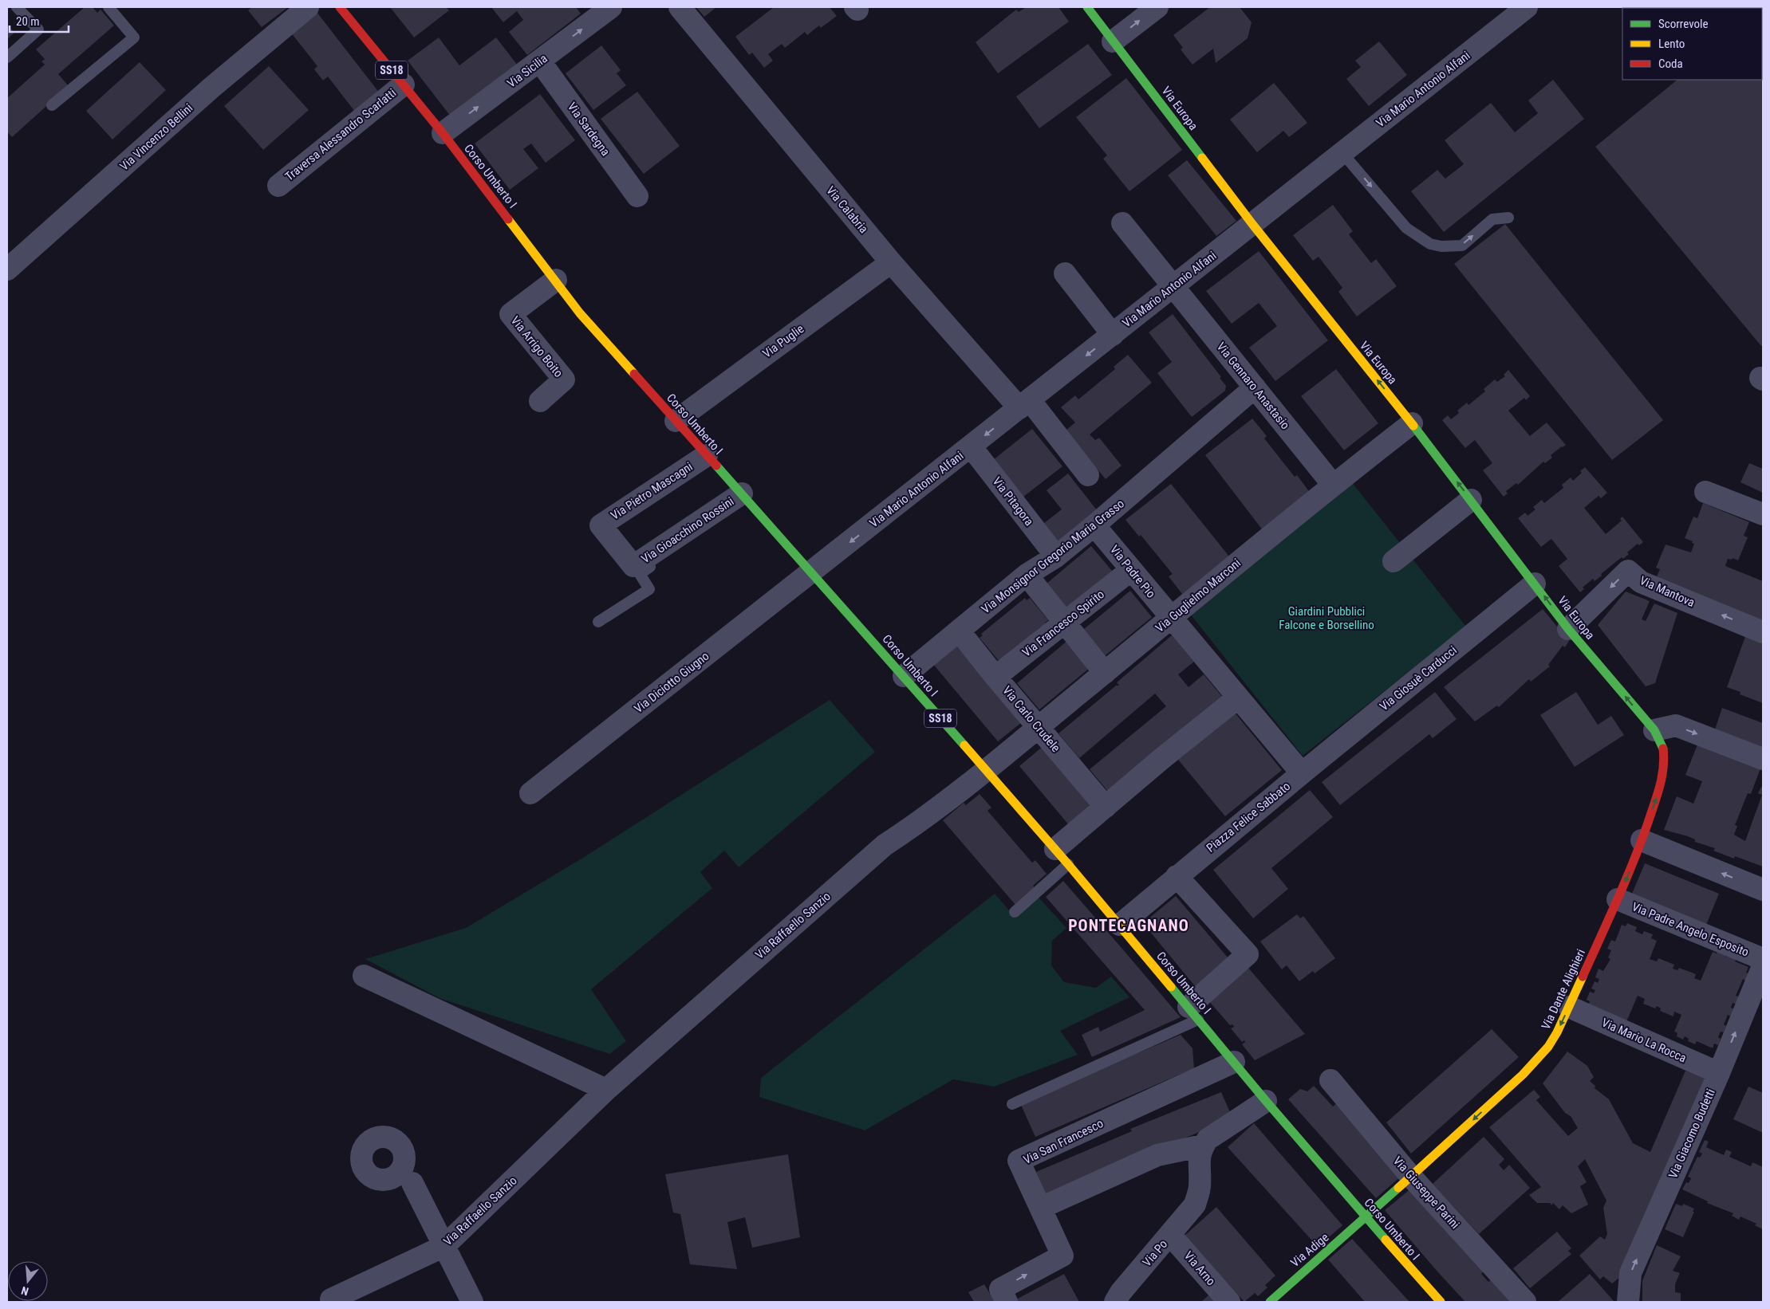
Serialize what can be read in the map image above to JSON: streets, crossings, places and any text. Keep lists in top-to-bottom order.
{
  "streets": {
    "main road": [
      "SS18",
      "Via Europa",
      "Corso Umberto I",
      "Via Dante Alighieri",
      "Via Adige"
    ],
    "street": [
      "Via Sicilia",
      "Via Mario Antonio Alfani",
      "Via Sardegna",
      "Traversa Alessandro Scarlatti",
      "Via Vincenzo Bellini",
      "Via Calabria",
      "Via Puglie",
      "Via Arrigo Boito",
      "Via Gennaro Anastasio",
      "Via Pietro Mascagni",
      "Via Pitagora",
      "Via Gioacchino Rossini",
      "Via Monsignor Gregorio Maria Grasso",
      "Via Padre Pio",
      "Via Mantova",
      "Via Guglielmo Marconi",
      "Via Francesco Spirito",
      "Via Giosuè Carducci",
      "Via Diciotto Giugno",
      "Via Carlo Crudele",
      "Piazza Felice Sabbato",
      "Via Raffaello Sanzio",
      "Via Padre Angelo Esposito",
      "Via Mario La Rocca",
      "Via Giacomo Budetti",
      "Via San Francesco",
      "Via Giuseppe Parini",
      "Via Po",
      "Via Arno"
    ]
  },
  "crossings": [
    ["SS18", "Via Sicilia"],
    ["SS18", "Traversa Alessandro Scarlatti"],
    ["SS18", "Corso Umberto I"],
    ["Via Sicilia", "Via Sardegna"],
    ["Via Sicilia", "Corso Umberto I"],
    ["Via Mario Antonio Alfani", "Via Europa"],
    ["Via Mario Antonio Alfani", "Corso Umberto I"],
    ["Via Mario Antonio Alfani", "Via Calabria"],
    ["Via Mario Antonio Alfani", "Via Gennaro Anastasio"],
    ["Via Mario Antonio Alfani", "Via Pitagora"],
    ["Via Mario Antonio Alfani", "Via Diciotto Giugno"],
    ["Via Europa", "Via Mantova"],
    ["Via Europa", "Via Guglielmo Marconi"],
    ["Via Europa", "Via Giosuè Carducci"],
    ["Via Europa", "Via Dante Alighieri"],
    ["Corso Umberto I", "Via Puglie"],
    ["Corso Umberto I", "Via Arrigo Boito"],
    ["Corso Umberto I", "Via Pietro Mascagni"],
    ["Corso Umberto I", "Via Gioacchino Rossini"],
    ["Corso Umberto I", "Via Monsignor Gregorio Maria Grasso"],
    ["Corso Umberto I", "Via Guglielmo Marconi"],
    ["Corso Umberto I", "Via Diciotto Giugno"],
    ["Corso Umberto I", "Piazza Felice Sabbato"],
    ["Corso Umberto I", "Via Raffaello Sanzio"],
    ["Corso Umberto I", "Via Dante Alighieri"],
    ["Corso Umberto I", "Via San Francesco"],
    ["Corso Umberto I", "Via Adige"],
    ["Via Calabria", "Via Puglie"],
    ["Via Gennaro Anastasio", "Via Monsignor Gregorio Maria Grasso"],
    ["Via Gennaro Anastasio", "Via Guglielmo Marconi"],
    ["Via Pietro Mascagni", "Via Gioacchino Rossini"],
    ["Via Pitagora", "Via Monsignor Gregorio Maria Grasso"],
    ["Via Monsignor Gregorio Maria Grasso", "Via Padre Pio"],
    ["Via Monsignor Gregorio Maria Grasso", "Via Carlo Crudele"],
    ["Via Padre Pio", "Via Guglielmo Marconi"],
    ["Via Padre Pio", "Via Francesco Spirito"],
    ["Via Padre Pio", "Piazza Felice Sabbato"],
    ["Via Guglielmo Marconi", "Via Carlo Crudele"],
    ["Via Guglielmo Marconi", "Piazza Felice Sabbato"],
    ["Via Guglielmo Marconi", "Via Raffaello Sanzio"],
    ["Via Francesco Spirito", "Via Carlo Crudele"],
    ["Via Giosuè Carducci", "Piazza Felice Sabbato"],
    ["Via Padre Angelo Esposito", "Via Dante Alighieri"],
    ["Via Dante Alighieri", "Via Mario La Rocca"],
    ["Via Dante Alighieri", "Via Giuseppe Parini"],
    ["Via Dante Alighieri", "Via Adige"],
    ["Via Mario La Rocca", "Via Giacomo Budetti"],
    ["Via Po", "Via Arno"]
  ],
  "one_way": [
    "Via Sicilia",
    "Via Mario Antonio Alfani",
    "Via Europa",
    "Via Giacomo Budetti"
  ],
  "districts": ["PONTECAGNANO"],
  "parks": ["Giardini Pubblici Falcone e Borsellino"],
  "legend": ["Scorrevole", "Lento", "Coda"],
  "scale_bar": "20 m",
  "north": "bottom"
}
